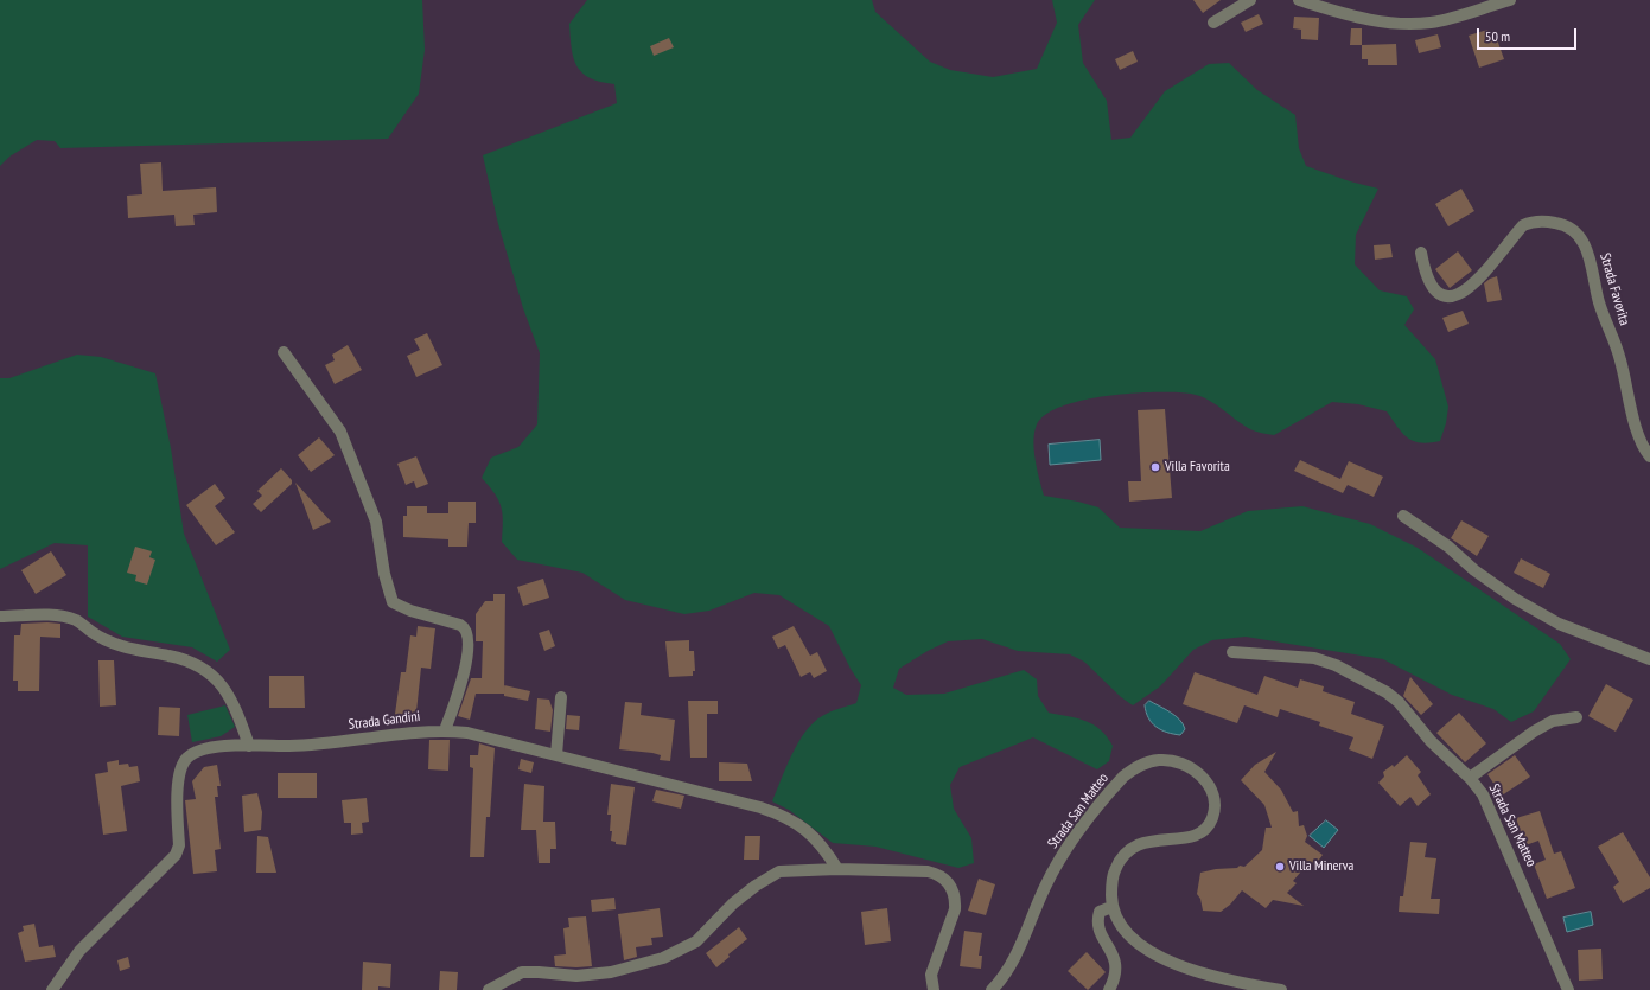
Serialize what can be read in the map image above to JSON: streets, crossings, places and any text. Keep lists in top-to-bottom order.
{
  "streets": {
    "street": ["Strada Favorita", "Strada Gandini", "Strada San Matteo"]
  },
  "places": ["Villa Favorita", "Villa Minerva"],
  "scale_bar": "50 m"
}
